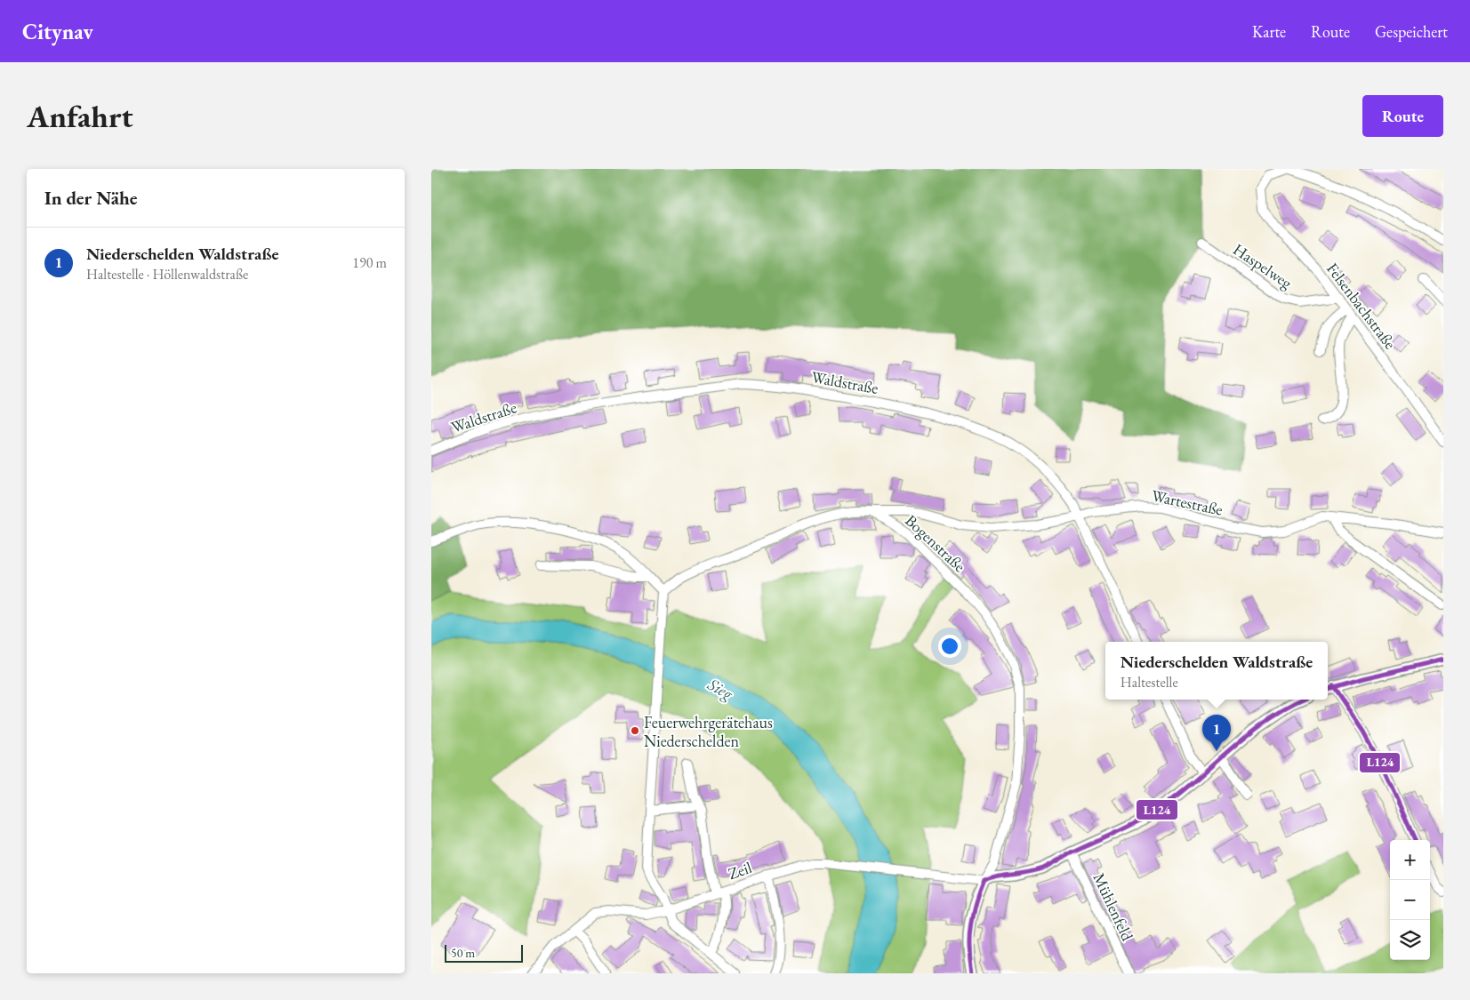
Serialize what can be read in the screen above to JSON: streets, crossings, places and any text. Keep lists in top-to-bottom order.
{
  "streets": {
    "street": [
      "Haspelweg",
      "Felsenbachstraße",
      "Waldstraße",
      "Wartestraße",
      "Bogenstraße",
      "Zeil",
      "Mühlenfeld"
    ]
  },
  "crossings": [
    ["Haspelweg", "Felsenbachstraße"],
    ["Waldstraße", "Wartestraße"],
    ["Wartestraße", "Bogenstraße"],
    ["Bogenstraße", "Zeil"]
  ],
  "water": ["Sieg"],
  "places": ["Feuerwehrgerätehaus Niederschelden"],
  "lines": ["transit line L124"],
  "scale_bar": "50 m",
  "page": {
    "header": "Citynav",
    "nav": ["Karte", "Route", "Gespeichert"],
    "buttons": "Route",
    "title": "Anfahrt",
    "heading": "In der Nähe",
    "list": [
      {
        "mark": "1",
        "name": "Niederschelden Waldstraße",
        "note": "Haltestelle · Höllenwaldstraße",
        "value": "190 m"
      }
    ],
    "popup": ["Niederschelden Waldstraße", "Haltestelle"],
    "pins": "1",
    "map_buttons": ["+", "−"],
    "scale": "50 m"
  }
}
